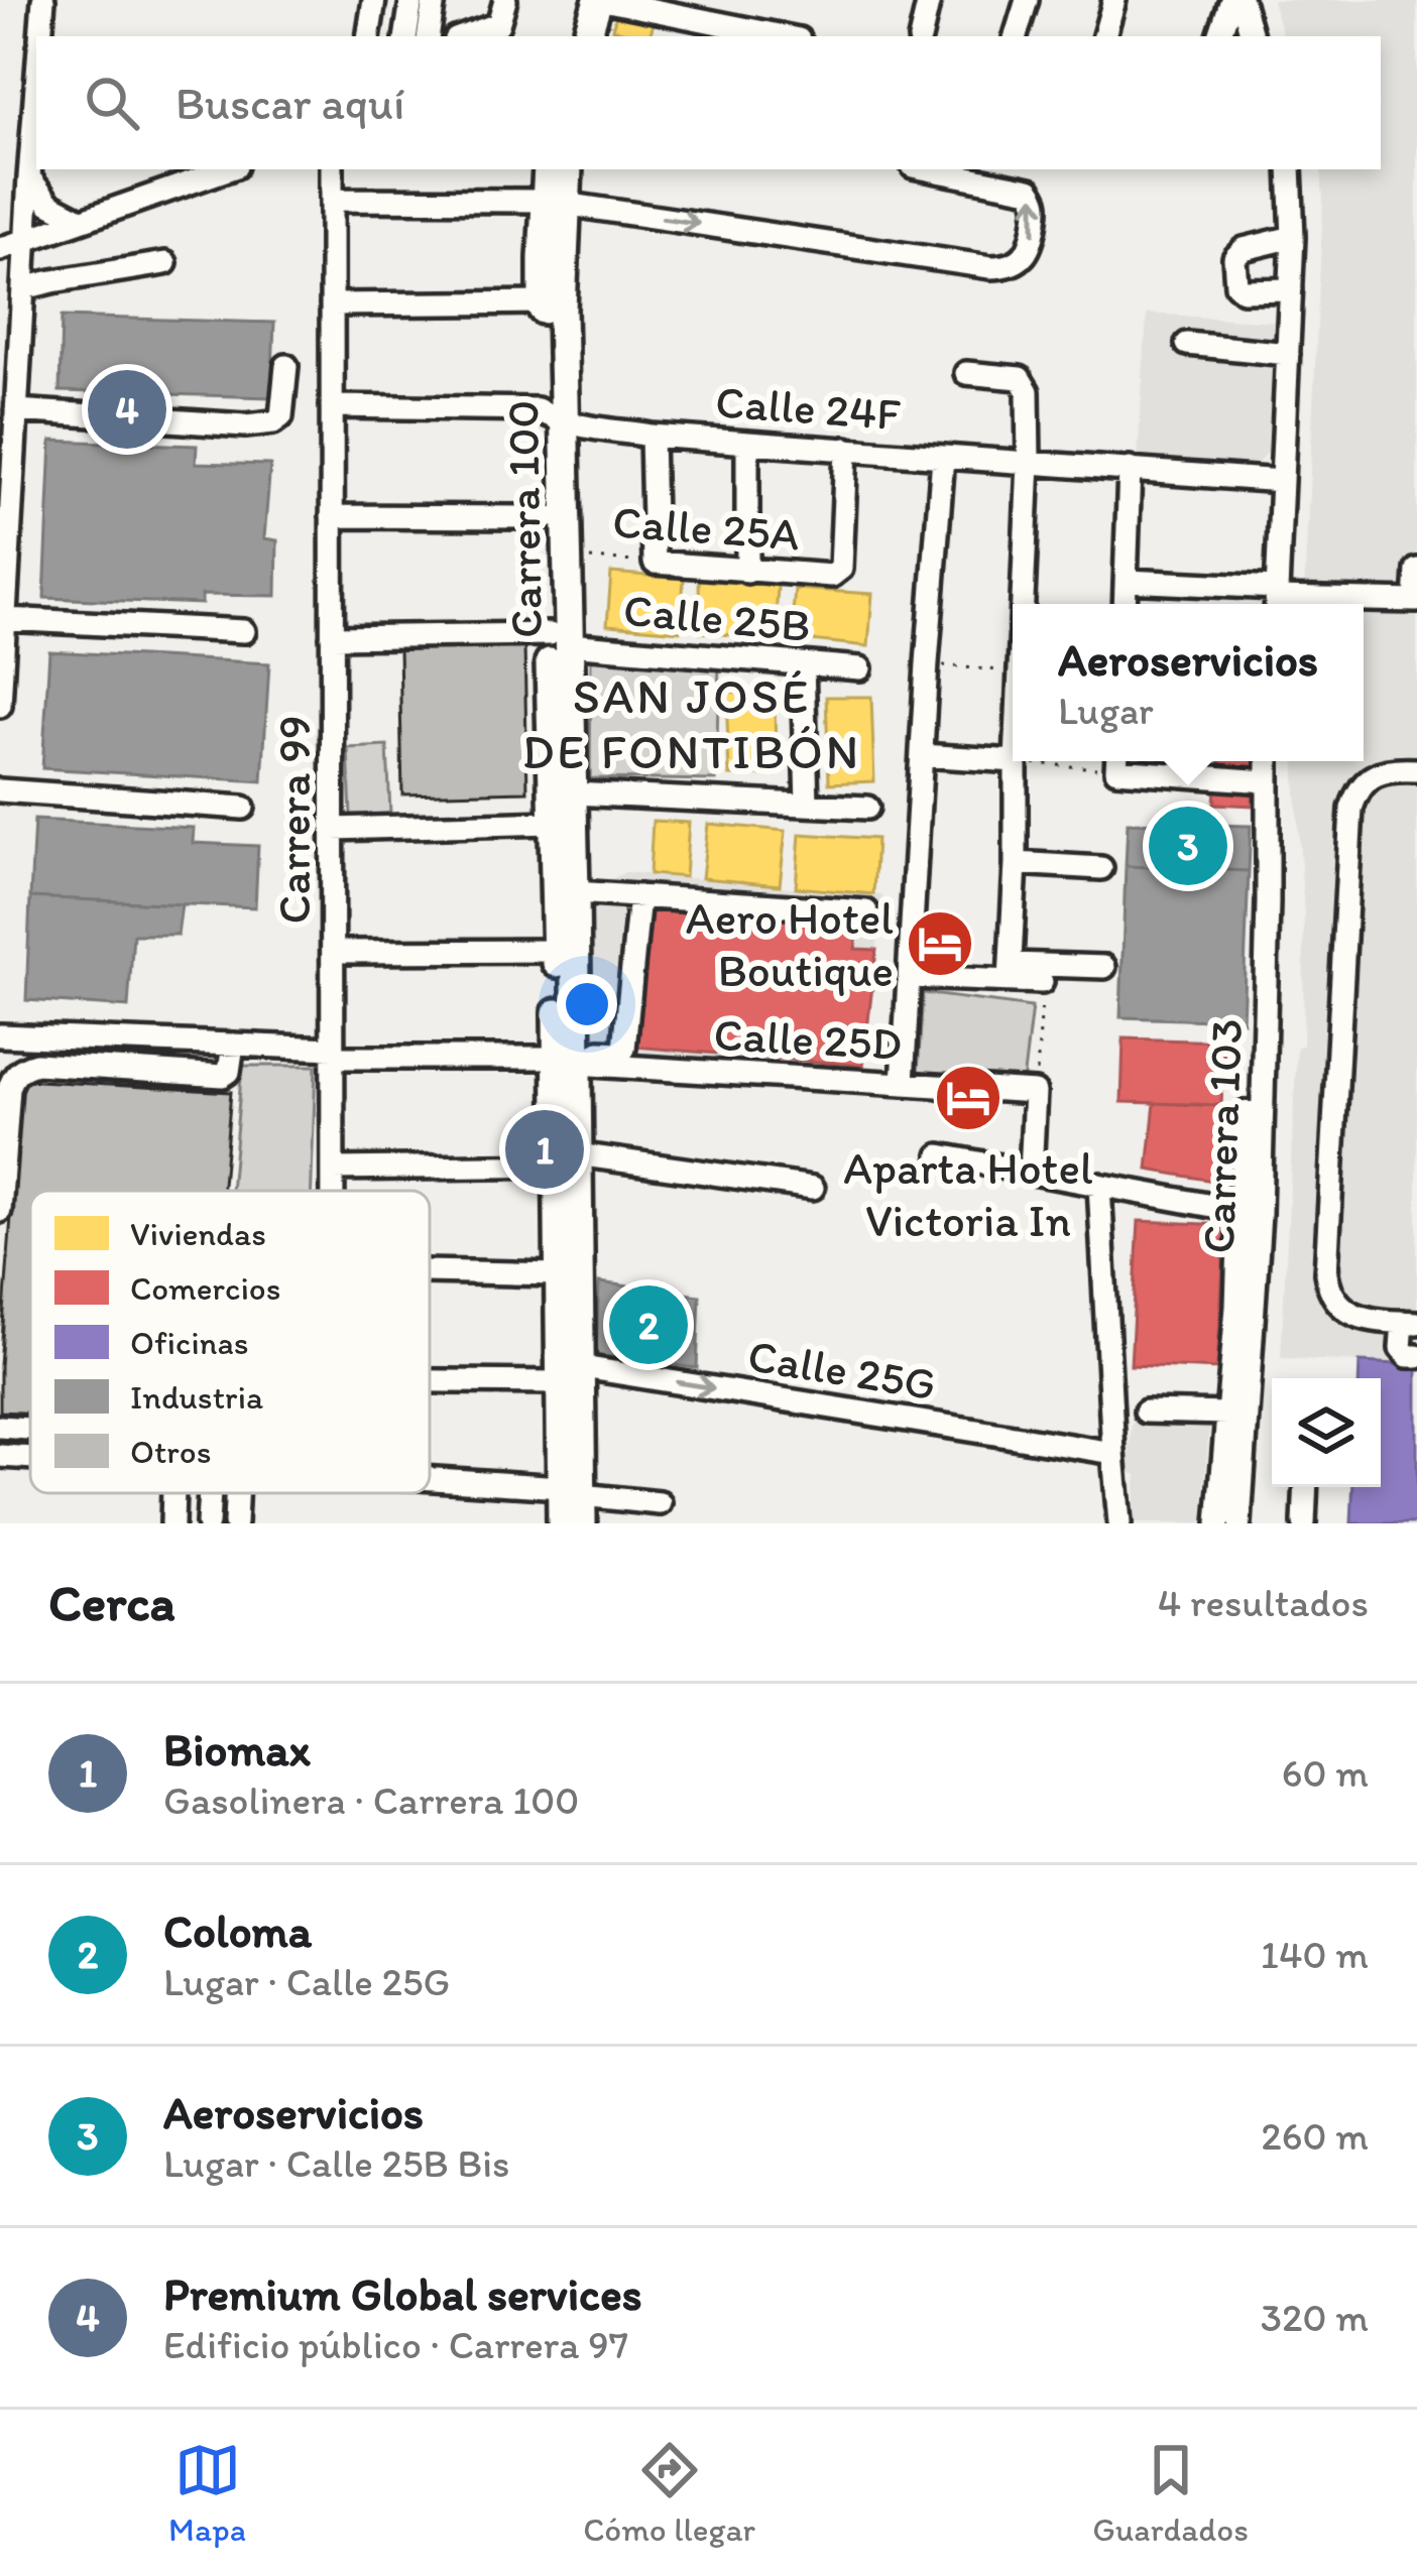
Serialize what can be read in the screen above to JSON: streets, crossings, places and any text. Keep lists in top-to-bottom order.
{
  "streets": {
    "main road": ["Carrera 100"],
    "street": [
      "Calle 24F",
      "Calle 25A",
      "Calle 25B",
      "Carrera 99",
      "Calle 25D",
      "Carrera 103",
      "Calle 25G"
    ]
  },
  "crossings": [
    ["Calle 24F", "Carrera 100"],
    ["Calle 24F", "Calle 25A"],
    ["Calle 24F", "Carrera 99"],
    ["Carrera 100", "Calle 25A"],
    ["Carrera 100", "Calle 25B"],
    ["Carrera 100", "Carrera 99"],
    ["Carrera 100", "Calle 25D"],
    ["Carrera 100", "Calle 25G"],
    ["Calle 25B", "Carrera 99"],
    ["Carrera 99", "Calle 25D"]
  ],
  "one_way": ["Calle 25G"],
  "districts": ["SAN JOSÉ DE FONTIBÓN"],
  "places": {
    "hotel": ["Aero Hotel Boutique", "Aparta Hotel Victoria In"]
  },
  "legend": [
    "Viviendas",
    "Comercios",
    "Oficinas",
    "Industria",
    "Otros"
  ],
  "page": {
    "search": "Buscar aquí",
    "pins": [
      "4",
      "3",
      "1",
      "2"
    ],
    "popup": ["Aeroservicios", "Lugar"],
    "heading": ["Cerca", "4 resultados"],
    "list": [
      {
        "mark": "1",
        "name": "Biomax",
        "note": "Gasolinera · Carrera 100",
        "value": "60 m"
      },
      {
        "mark": "2",
        "name": "Coloma",
        "note": "Lugar · Calle 25G",
        "value": "140 m"
      },
      {
        "mark": "3",
        "name": "Aeroservicios",
        "note": "Lugar · Calle 25B Bis",
        "value": "260 m"
      },
      {
        "mark": "4",
        "name": "Premium Global services",
        "note": "Edificio público · Carrera 97",
        "value": "320 m"
      }
    ],
    "nav": ["Mapa", "Cómo llegar", "Guardados"]
  }
}
